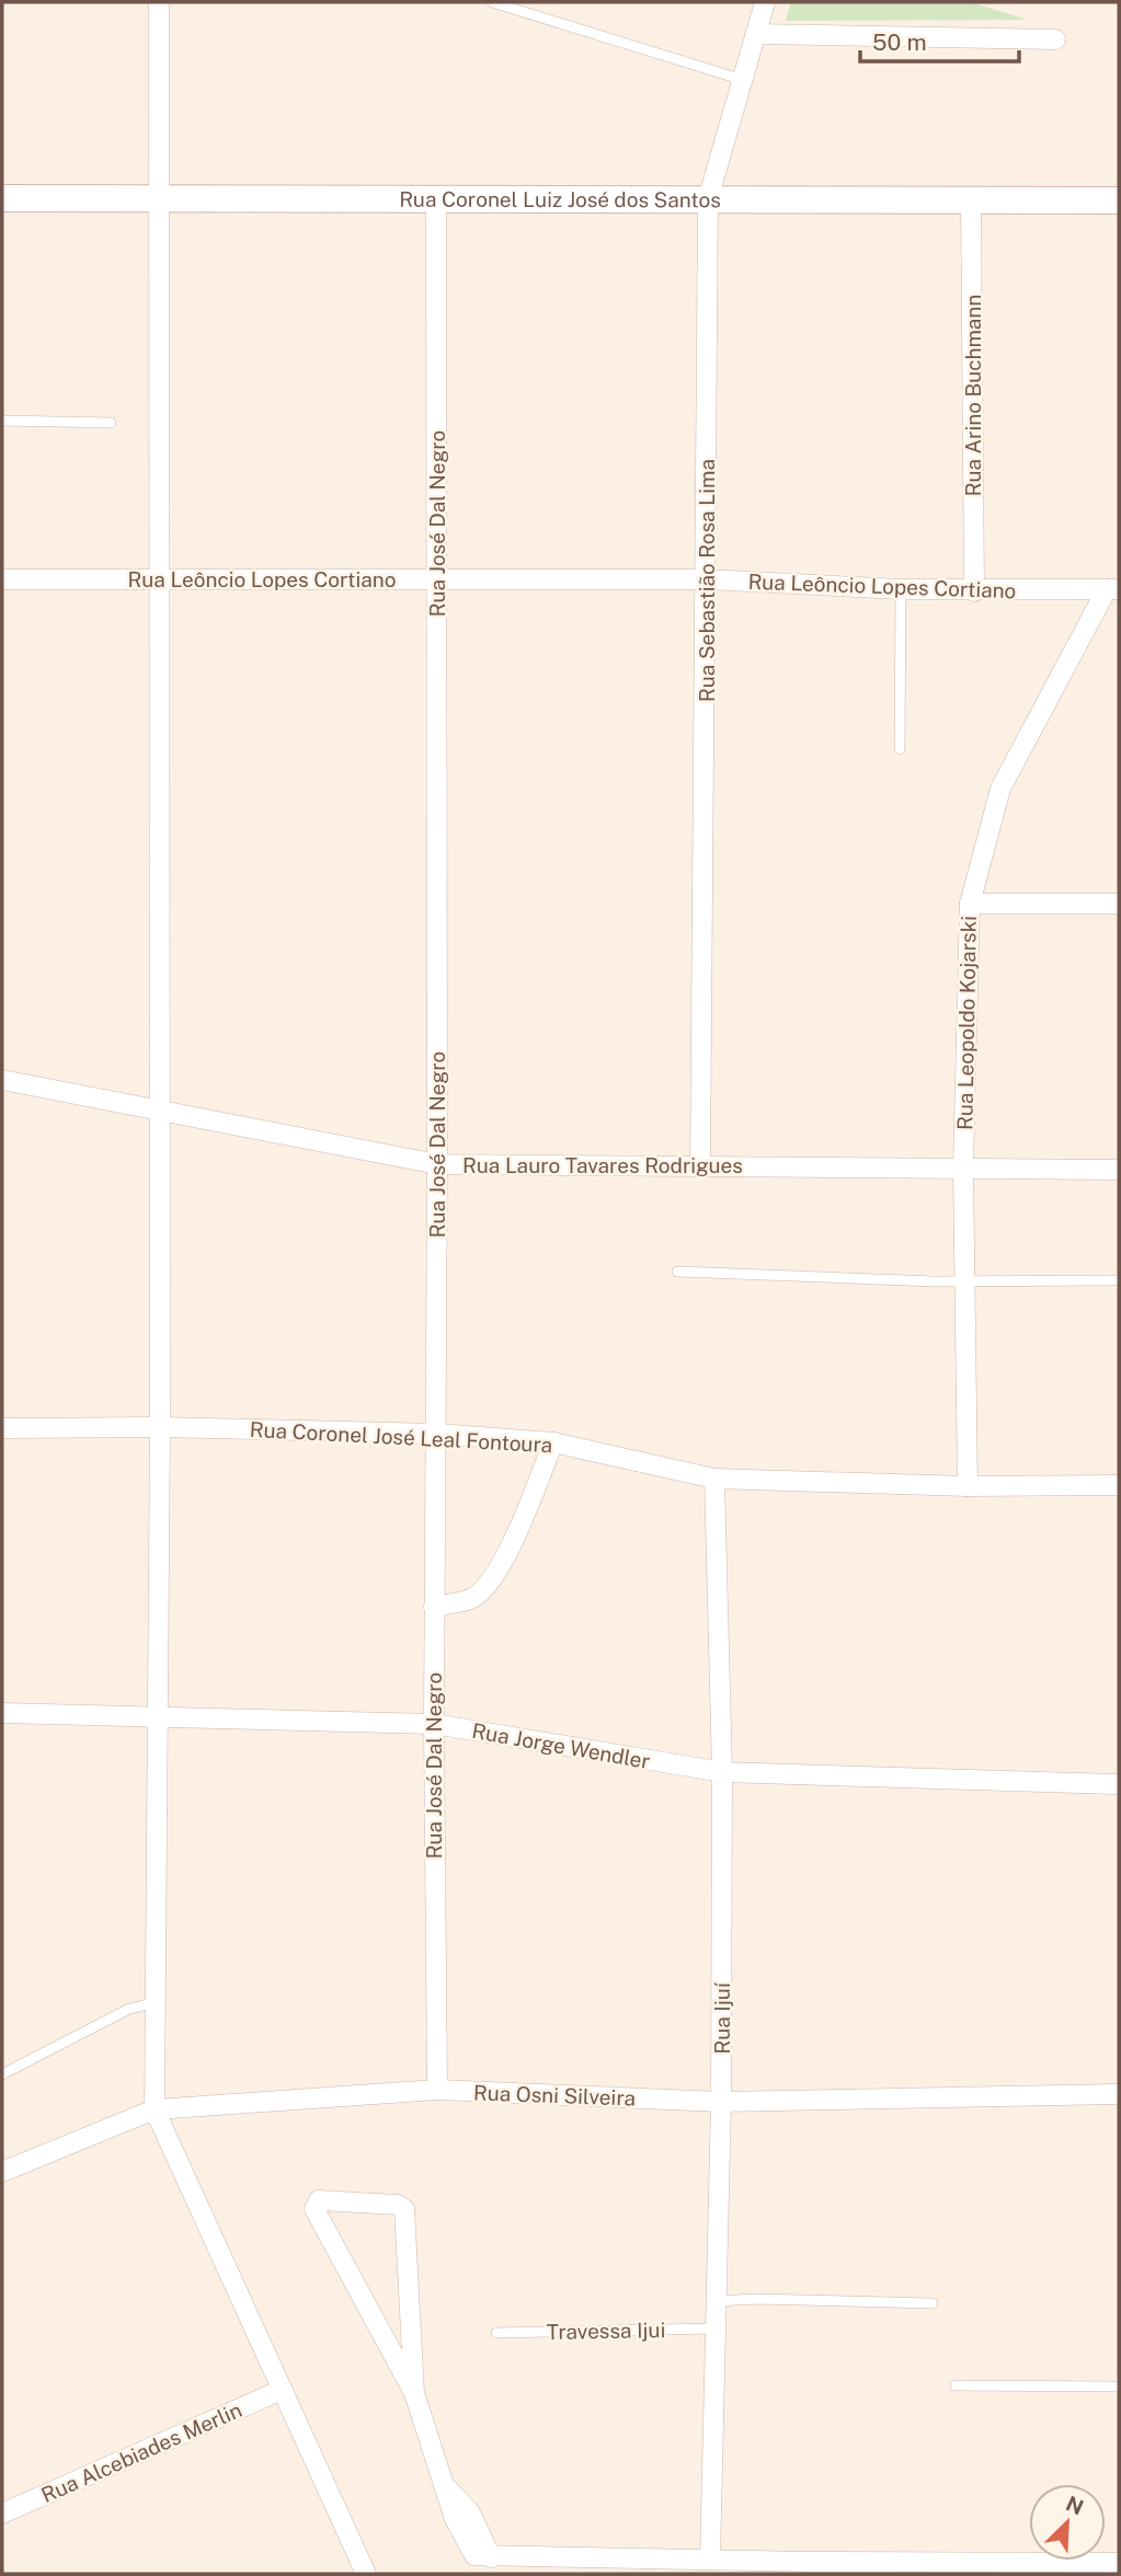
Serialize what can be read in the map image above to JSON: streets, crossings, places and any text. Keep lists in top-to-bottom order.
{
  "streets": {
    "main road": ["Rua Coronel Luiz José dos Santos"],
    "street": [
      "Rua Arino Buchmann",
      "Rua José Dal Negro",
      "Rua Leôncio Lopes Cortiano",
      "Rua Sebastião Rosa Lima",
      "Rua Leopoldo Kojarski",
      "Rua Lauro Tavares Rodrigues",
      "Rua Coronel José Leal Fontoura",
      "Rua Jorge Wendler",
      "Rua Ijuí",
      "Rua Osni Silveira",
      "Rua Alcebiades Merlin"
    ],
    "lane": ["Travessa Ijui"]
  },
  "crossings": [
    ["Rua Coronel Luiz José dos Santos", "Rua Arino Buchmann"],
    ["Rua Coronel Luiz José dos Santos", "Rua José Dal Negro"],
    ["Rua Coronel Luiz José dos Santos", "Rua Sebastião Rosa Lima"],
    ["Rua Arino Buchmann", "Rua Leôncio Lopes Cortiano"],
    ["Rua José Dal Negro", "Rua Leôncio Lopes Cortiano"],
    ["Rua José Dal Negro", "Rua Lauro Tavares Rodrigues"],
    ["Rua José Dal Negro", "Rua Coronel José Leal Fontoura"],
    ["Rua José Dal Negro", "Rua Jorge Wendler"],
    ["Rua José Dal Negro", "Rua Osni Silveira"],
    ["Rua Leôncio Lopes Cortiano", "Rua Sebastião Rosa Lima"],
    ["Rua Leôncio Lopes Cortiano", "Rua Leopoldo Kojarski"],
    ["Rua Sebastião Rosa Lima", "Rua Lauro Tavares Rodrigues"],
    ["Rua Leopoldo Kojarski", "Rua Lauro Tavares Rodrigues"],
    ["Rua Leopoldo Kojarski", "Rua Coronel José Leal Fontoura"],
    ["Rua Coronel José Leal Fontoura", "Rua Ijuí"],
    ["Rua Jorge Wendler", "Rua Ijuí"],
    ["Rua Ijuí", "Rua Osni Silveira"],
    ["Rua Ijuí", "Travessa Ijui"]
  ],
  "scale_bar": "50 m",
  "north": "top right"
}
